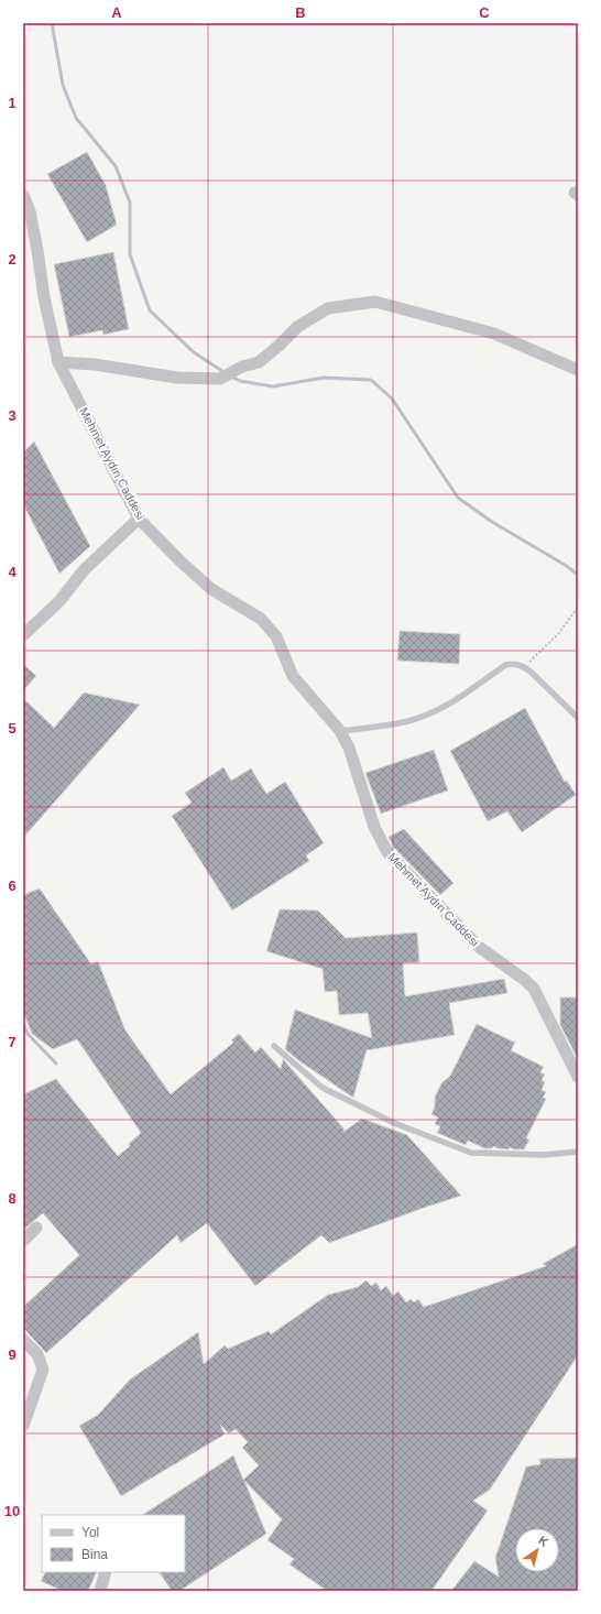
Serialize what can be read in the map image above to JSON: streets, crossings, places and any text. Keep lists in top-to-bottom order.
{
  "streets": {
    "street": ["Mehmet Aydın Caddesi"]
  },
  "legend": ["Yol", "Bina"],
  "north": "top right",
  "grid": {
    "columns": ["A", "B", "C"],
    "rows": [
      "1",
      "2",
      "3",
      "4",
      "5",
      "6",
      "7",
      "8",
      "9",
      "10"
    ]
  }
}
